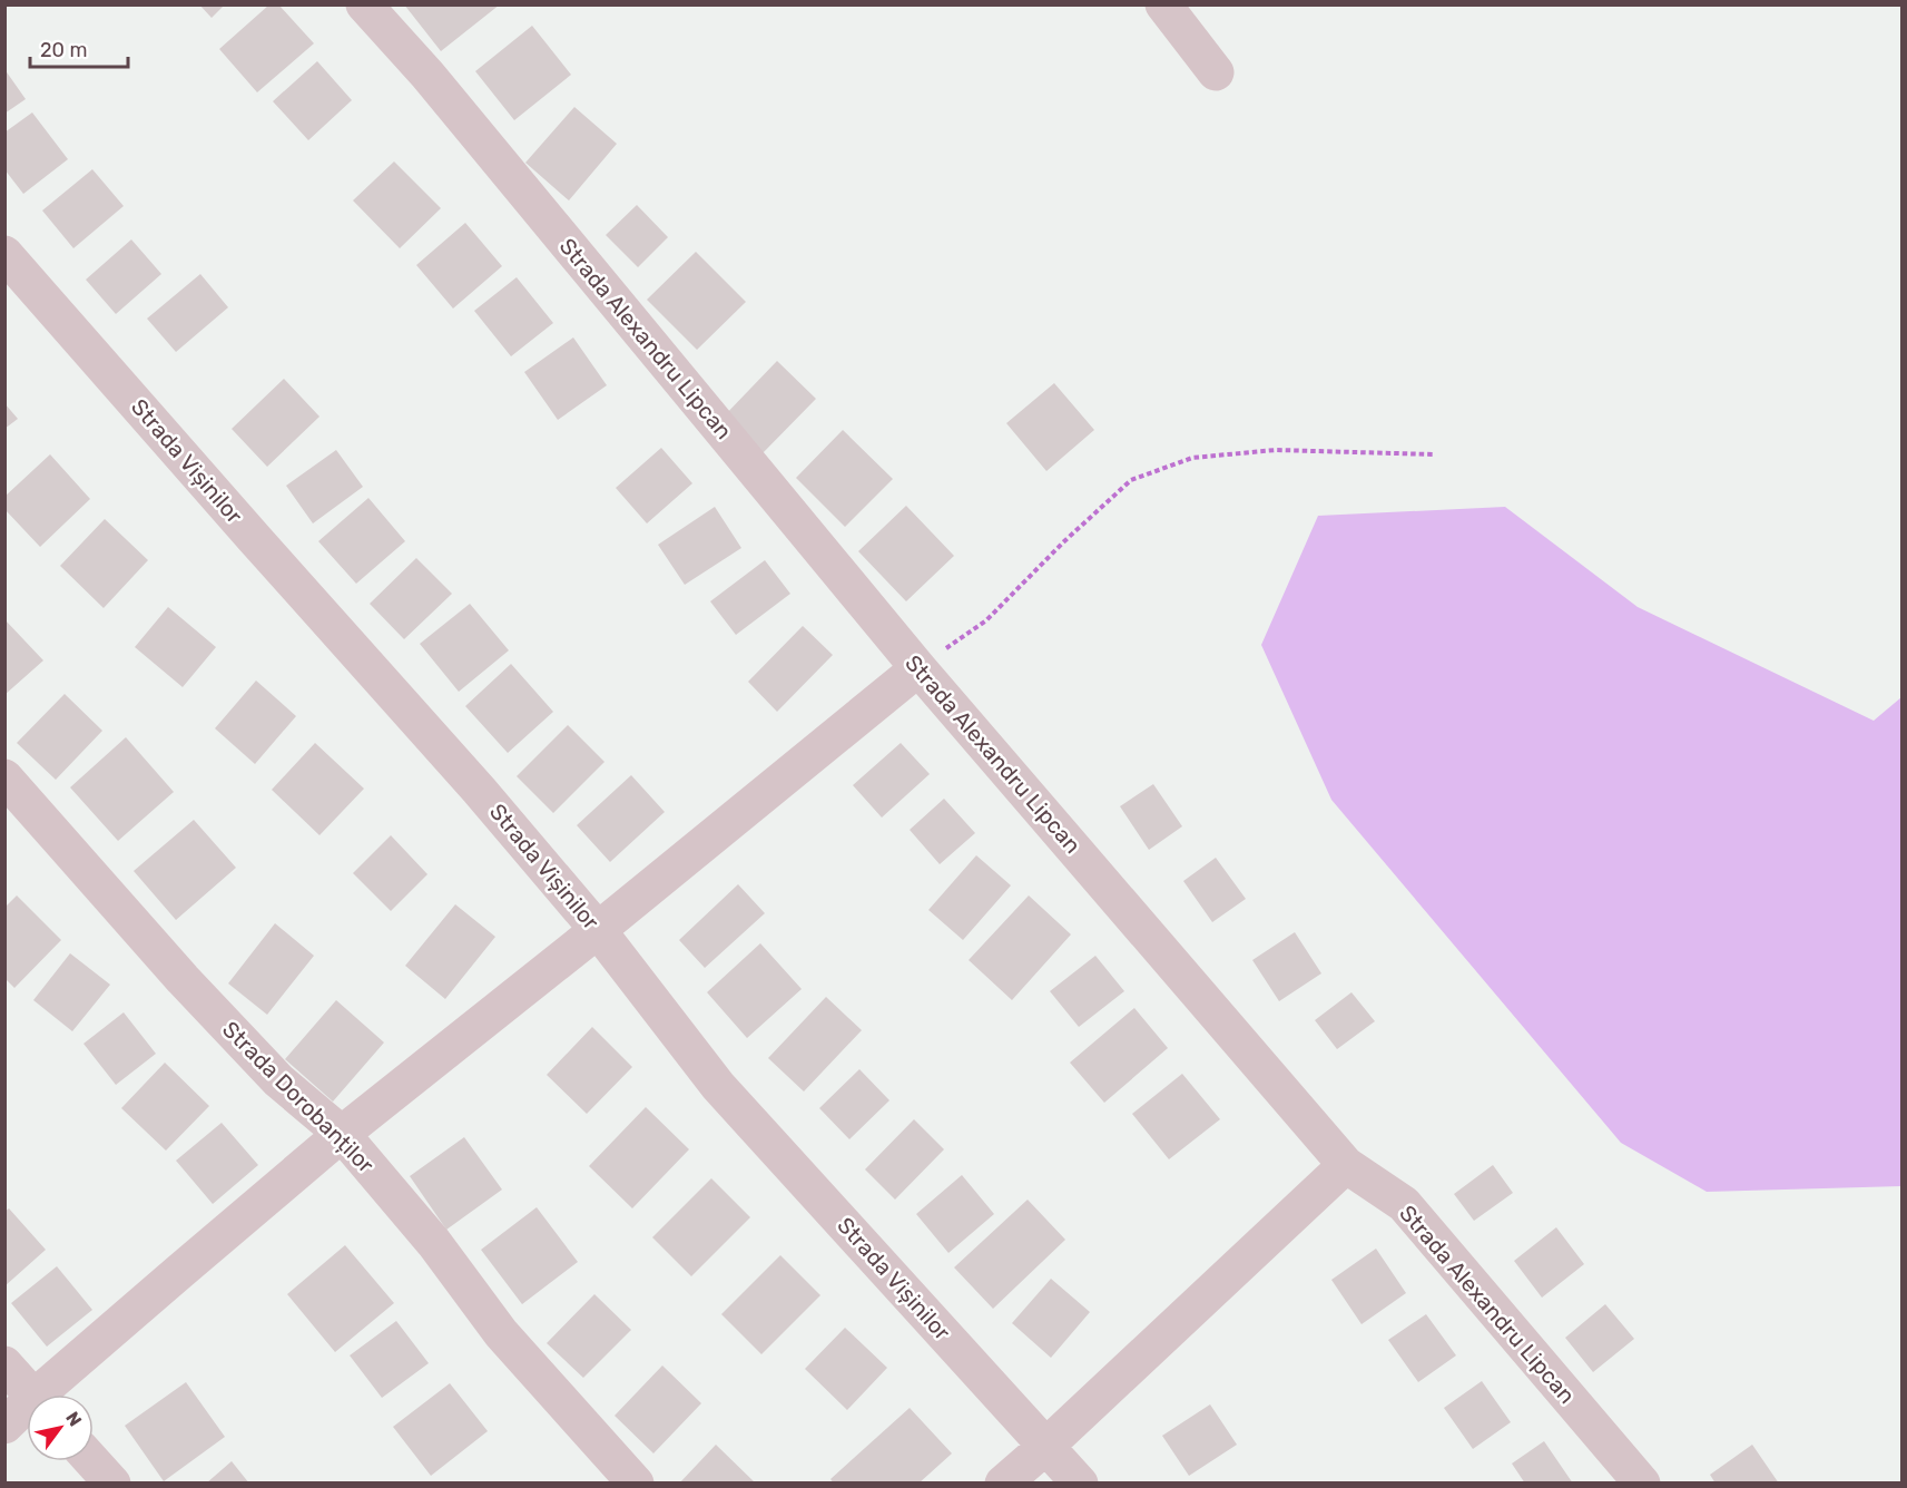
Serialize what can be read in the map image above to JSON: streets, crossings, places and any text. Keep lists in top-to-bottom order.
{
  "streets": {
    "street": ["Strada Alexandru Lipcan", "Strada Vișinilor", "Strada Dorobanților"]
  },
  "scale_bar": "20 m",
  "north": "top right"
}
